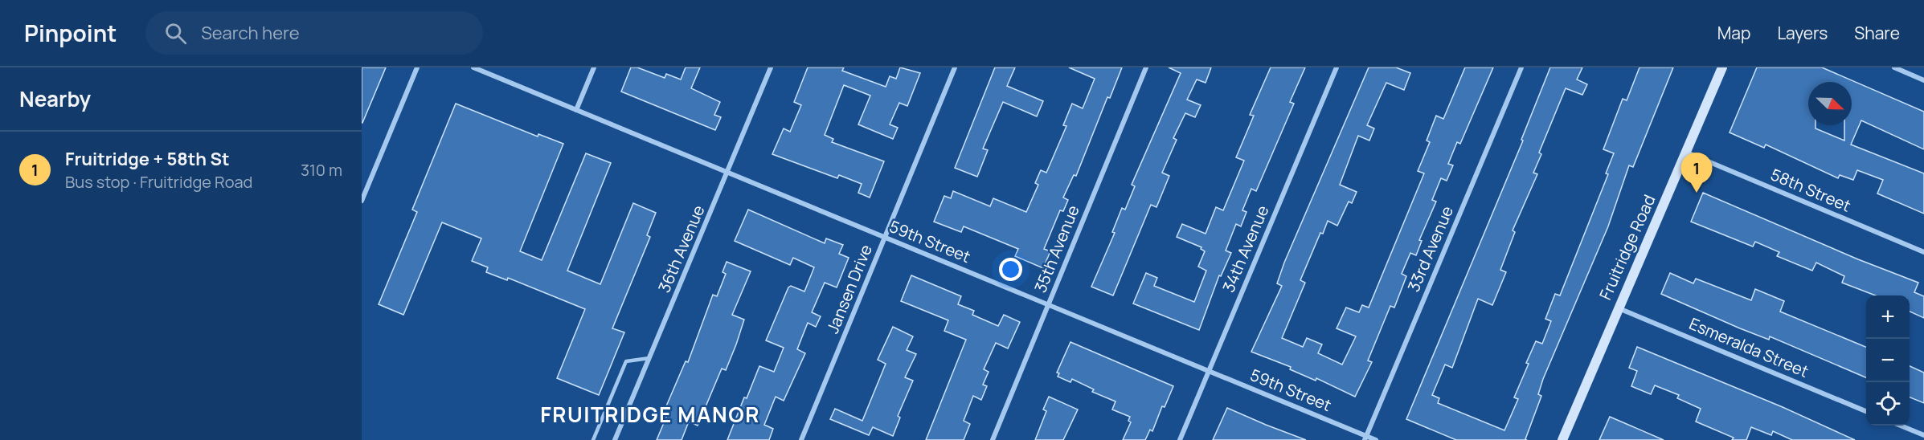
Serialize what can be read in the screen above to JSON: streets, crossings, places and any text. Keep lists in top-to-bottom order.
{
  "streets": {
    "main road": ["Fruitridge Road"],
    "street": [
      "58th Street",
      "59th Street",
      "36th Avenue",
      "35th Avenue",
      "34th Avenue",
      "33rd Avenue",
      "Jansen Drive",
      "Esmeralda Street"
    ]
  },
  "crossings": [
    ["58th Street", "Fruitridge Road"],
    ["59th Street", "36th Avenue"],
    ["59th Street", "35th Avenue"],
    ["59th Street", "34th Avenue"],
    ["59th Street", "33rd Avenue"],
    ["59th Street", "Jansen Drive"],
    ["Fruitridge Road", "Esmeralda Street"]
  ],
  "districts": ["FRUITRIDGE MANOR"],
  "north": "bottom right",
  "page": {
    "header": "Pinpoint",
    "search": "Search here",
    "nav": ["Map", "Layers", "Share"],
    "heading": "Nearby",
    "list": [
      {
        "mark": "1",
        "name": "Fruitridge + 58th St",
        "note": "Bus stop · Fruitridge Road",
        "value": "310 m"
      }
    ],
    "pins": "1",
    "map_buttons": ["+", "−"]
  }
}
